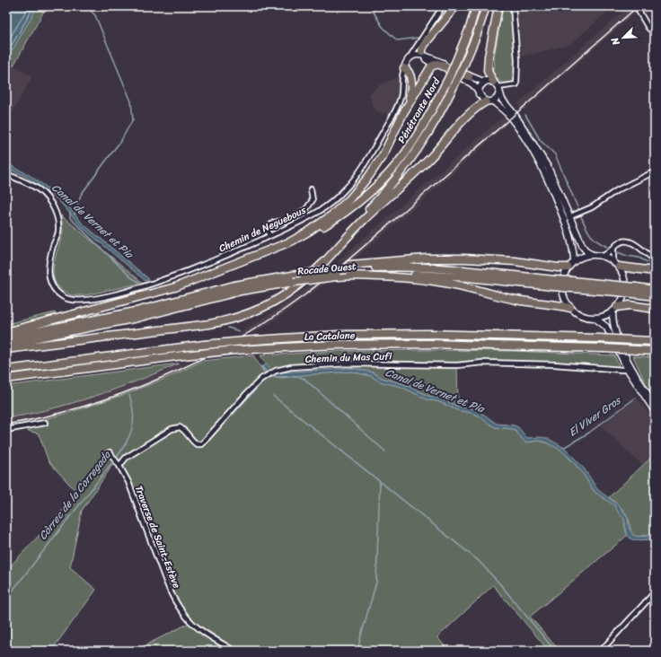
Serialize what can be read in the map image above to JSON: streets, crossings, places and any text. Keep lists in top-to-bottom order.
{
  "streets": {
    "highway": ["Pénétrante Nord", "Rocade Ouest", "La Catalane"],
    "street": ["Chemin de Neguebous", "Chemin du Mas Cufi", "Traverse de Saint-Estève"]
  },
  "crossings": [
    ["Pénétrante Nord", "Rocade Ouest"],
    ["Chemin du Mas Cufi", "Traverse de Saint-Estève"]
  ],
  "water": ["Canal de Vernet et Pia", "El Viver Gros", "Còrrec de la Corregada"],
  "north": "bottom left"
}
